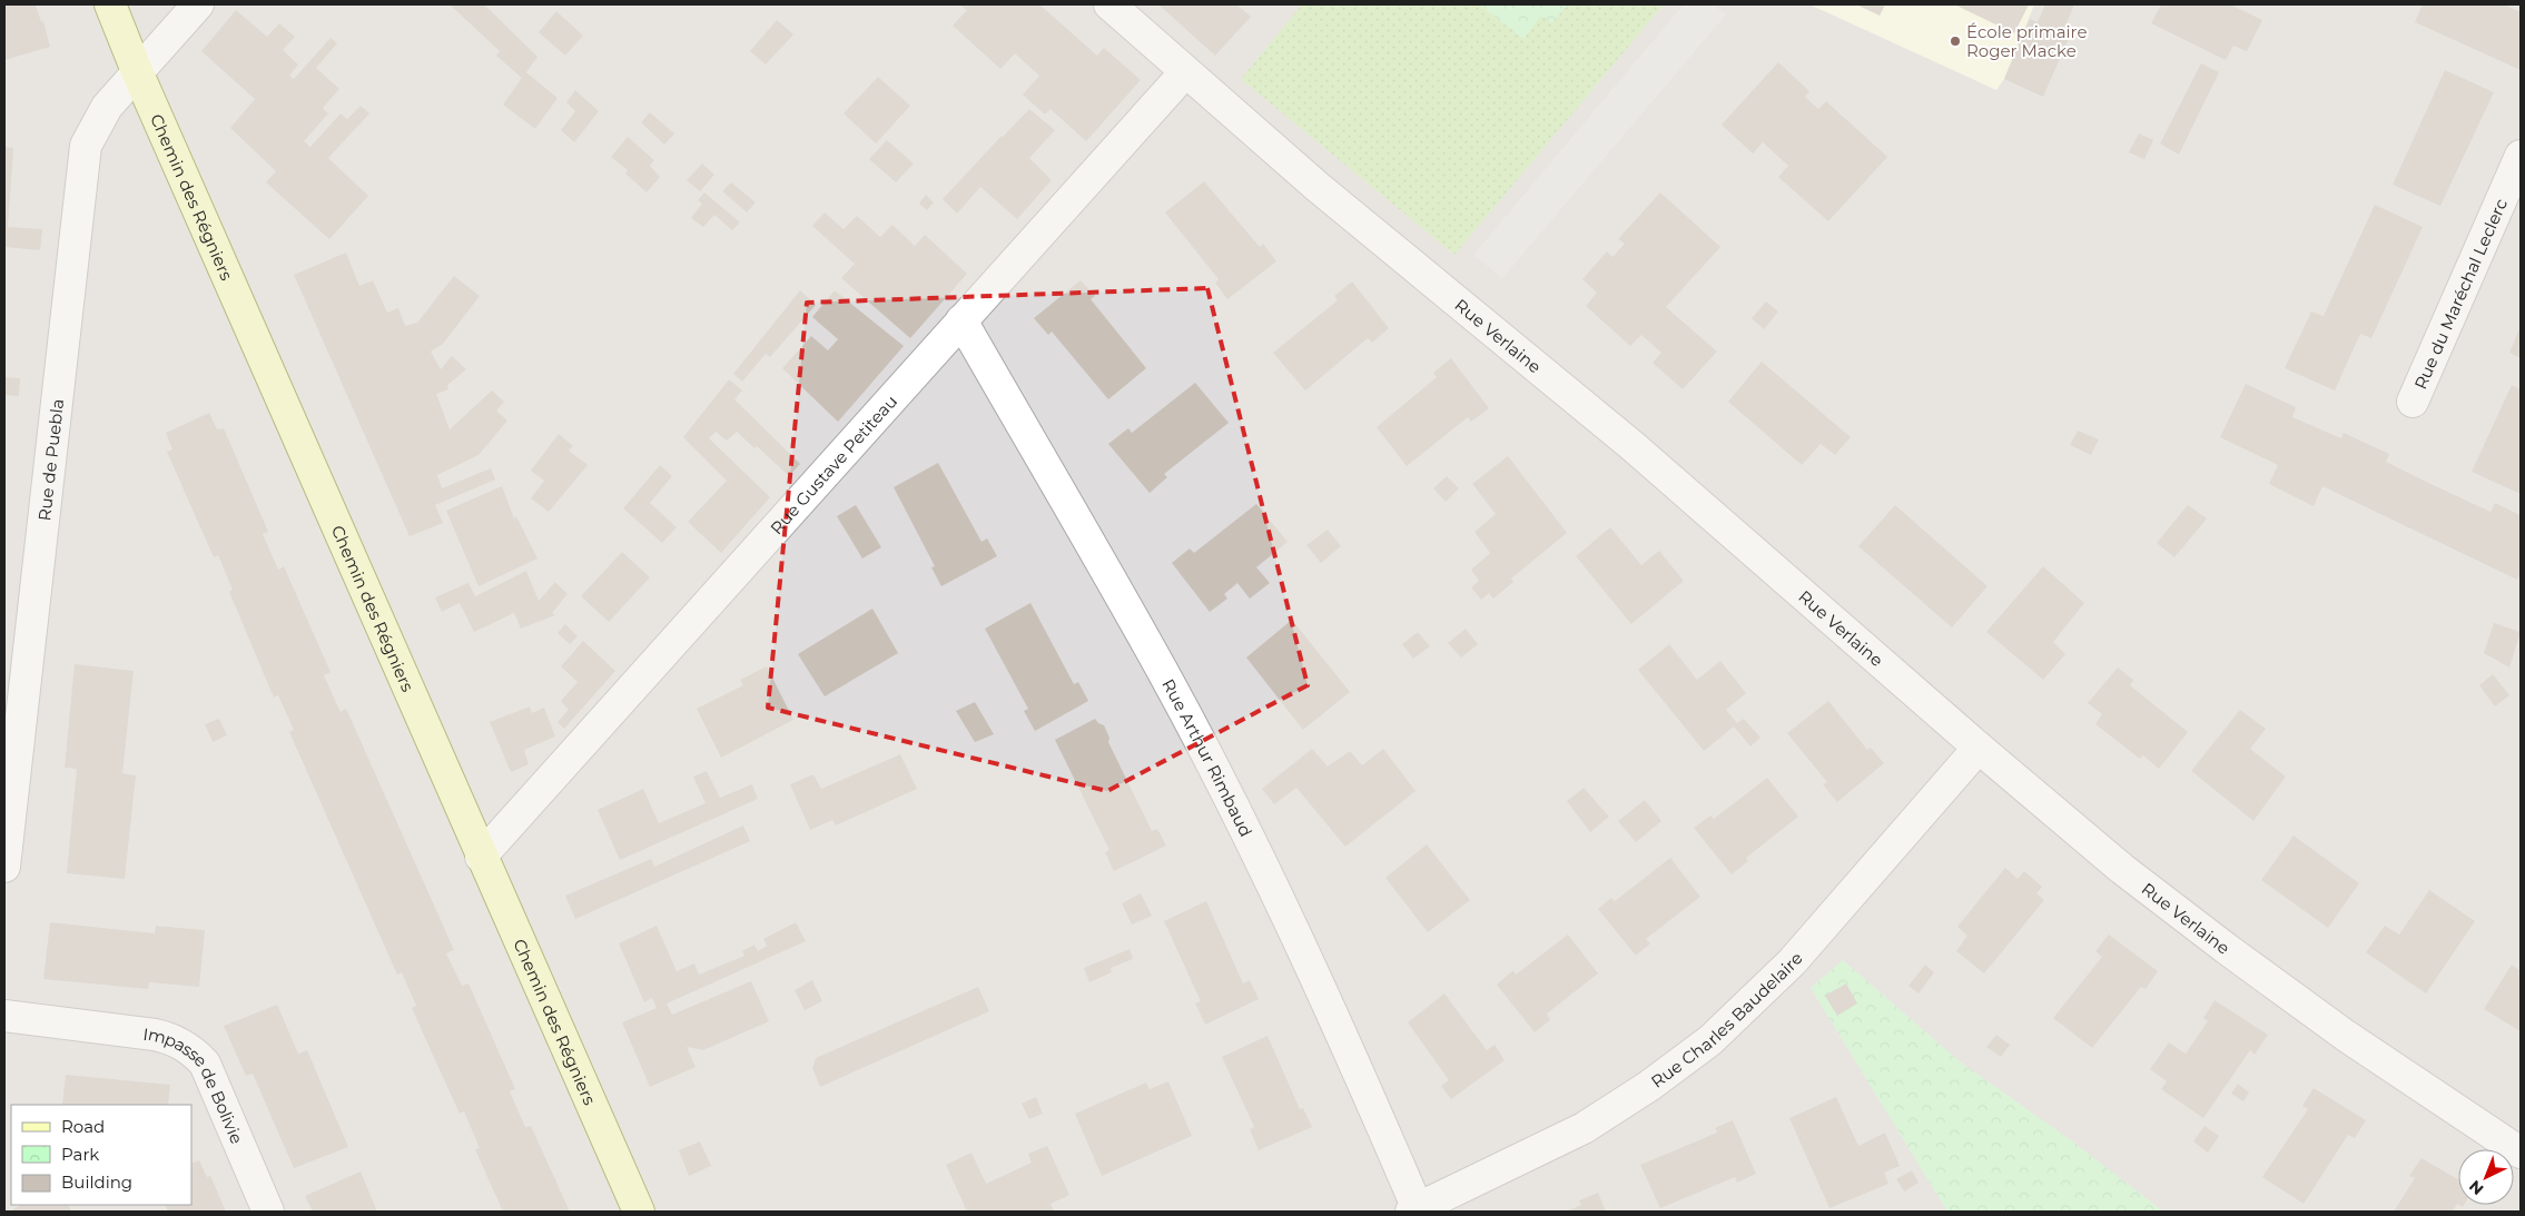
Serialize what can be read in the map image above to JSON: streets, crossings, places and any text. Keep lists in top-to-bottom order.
{
  "streets": {
    "main road": ["Chemin des Régniers"],
    "street": [
      "Rue du Maréchal Leclerc",
      "Rue Verlaine",
      "Rue de Puebla",
      "Rue Gustave Petiteau",
      "Rue Arthur Rimbaud",
      "Rue Charles Baudelaire",
      "Impasse de Bolivie"
    ]
  },
  "crossings": [
    ["Chemin des Régniers", "Rue de Puebla"],
    ["Chemin des Régniers", "Rue Gustave Petiteau"],
    ["Rue Verlaine", "Rue Gustave Petiteau"],
    ["Rue Verlaine", "Rue Charles Baudelaire"],
    ["Rue Gustave Petiteau", "Rue Arthur Rimbaud"],
    ["Rue Arthur Rimbaud", "Rue Charles Baudelaire"]
  ],
  "places": ["École primaire Roger Macke"],
  "legend": ["Road", "Park", "Building"],
  "north": "bottom left"
}
